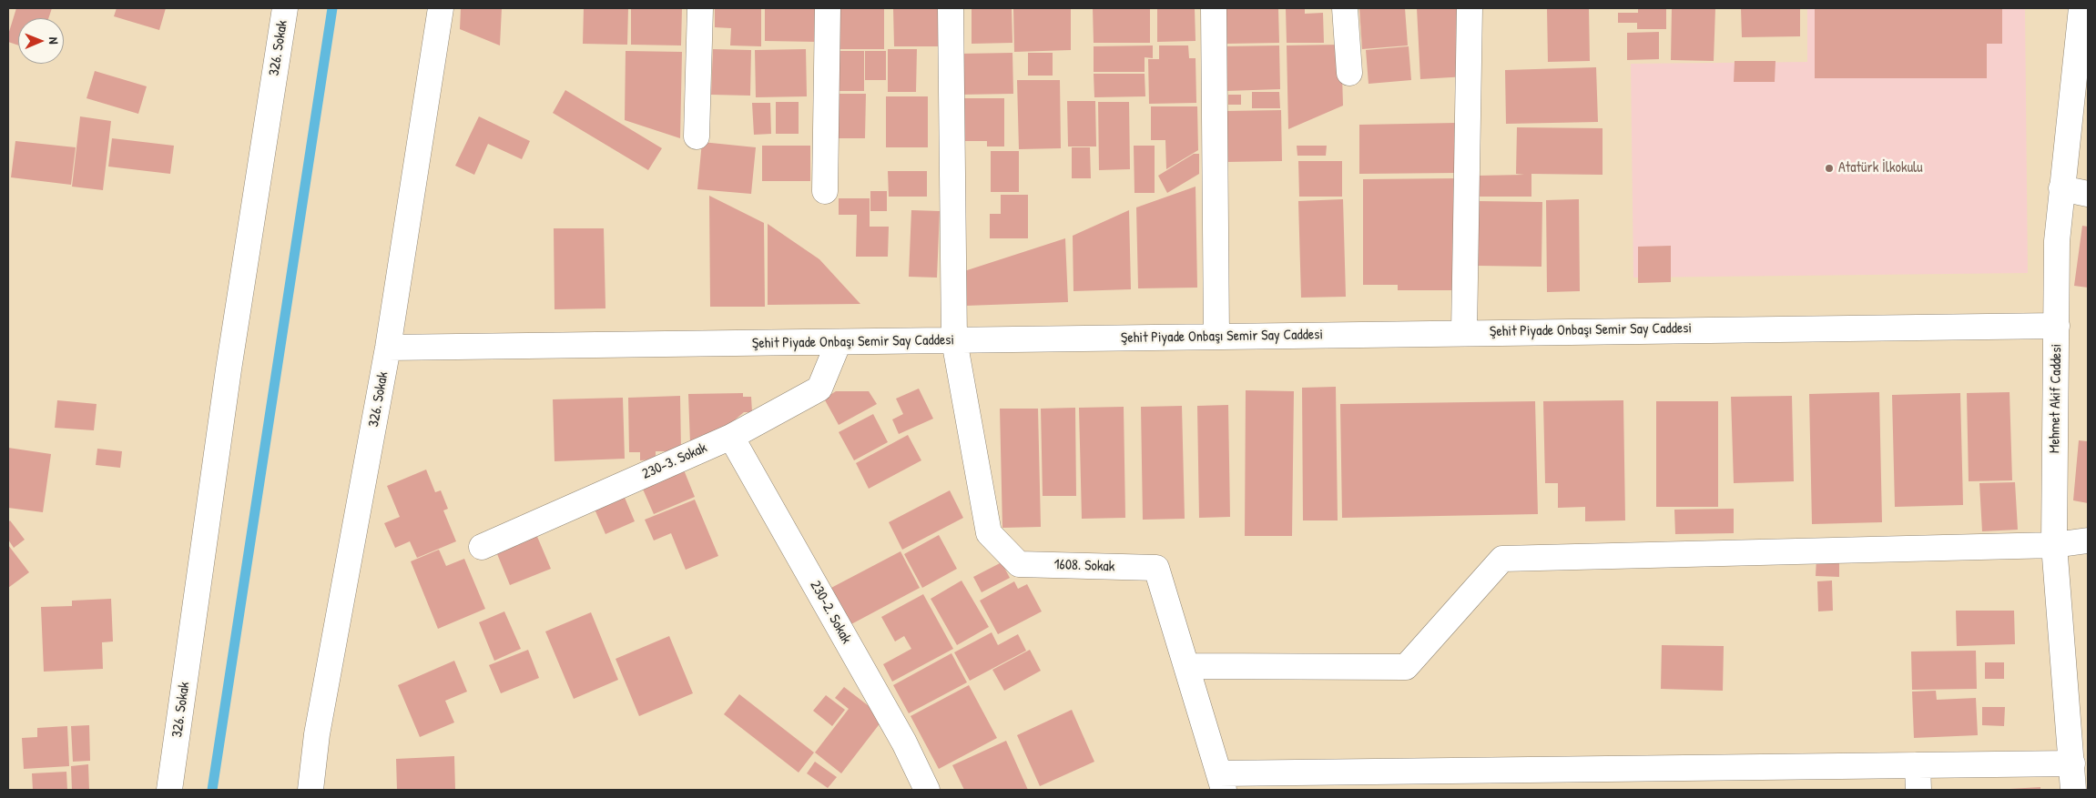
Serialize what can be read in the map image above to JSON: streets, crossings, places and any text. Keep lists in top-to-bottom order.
{
  "streets": {
    "street": [
      "326. Sokak",
      "Şehit Piyade Onbaşı Semir Say Caddesi",
      "Mehmet Akif Caddesi",
      "230-3. Sokak",
      "1608. Sokak",
      "230-2. Sokak"
    ]
  },
  "crossings": [
    ["326. Sokak", "Şehit Piyade Onbaşı Semir Say Caddesi"],
    ["Şehit Piyade Onbaşı Semir Say Caddesi", "Mehmet Akif Caddesi"],
    ["Şehit Piyade Onbaşı Semir Say Caddesi", "230-3. Sokak"],
    ["Şehit Piyade Onbaşı Semir Say Caddesi", "1608. Sokak"],
    ["230-3. Sokak", "230-2. Sokak"]
  ],
  "places": ["Atatürk İlkokulu"],
  "north": "right"
}
